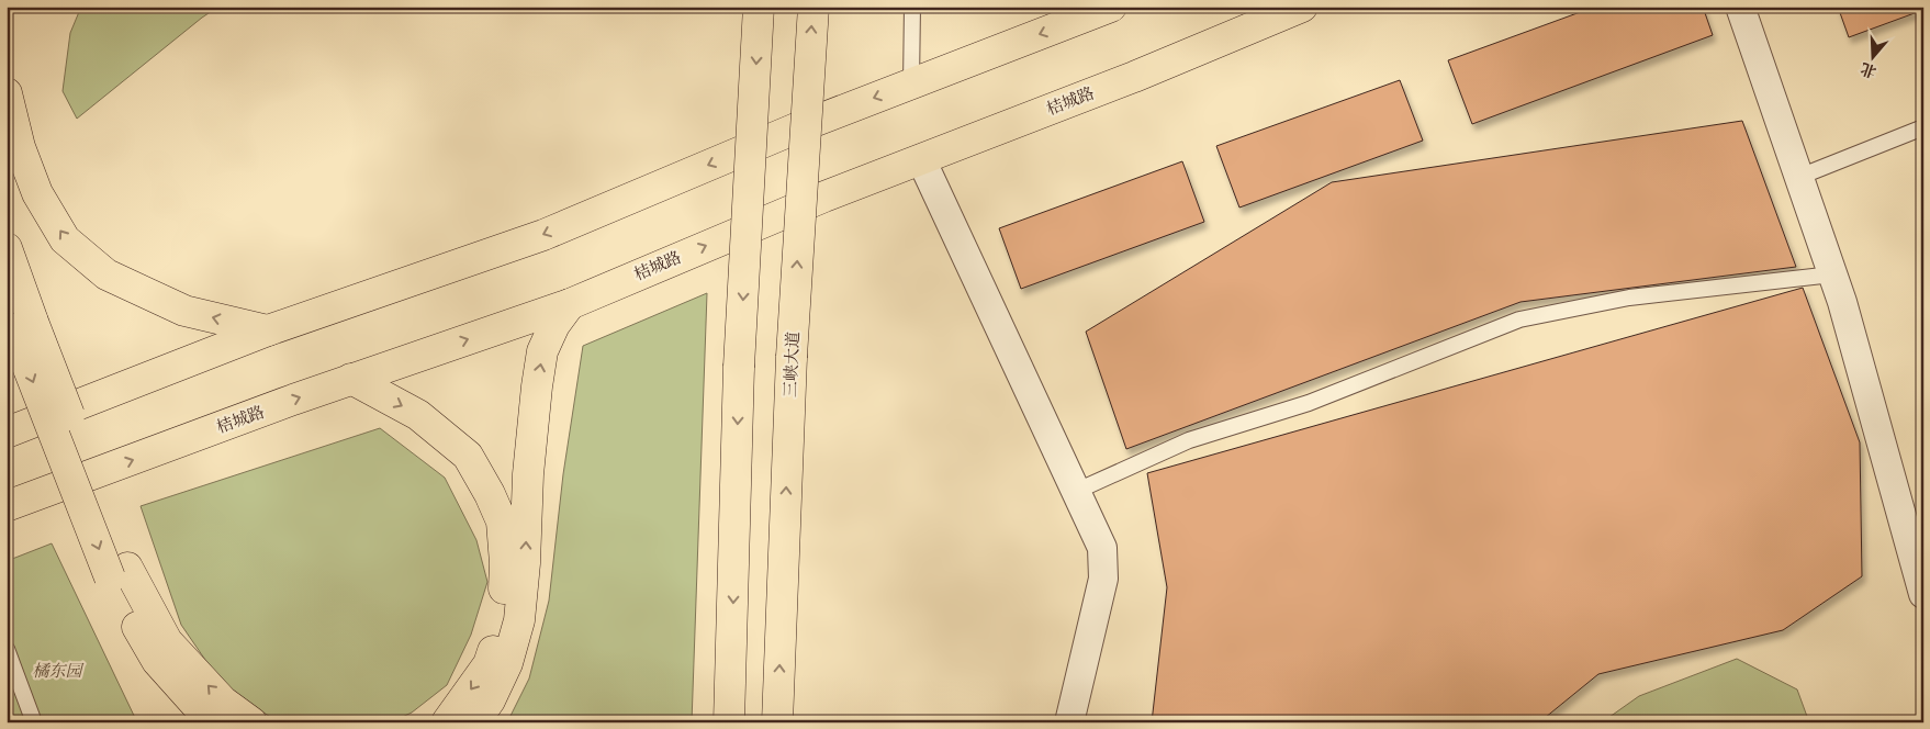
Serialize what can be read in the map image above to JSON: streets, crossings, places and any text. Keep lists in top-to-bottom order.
{
  "streets": {
    "main road": ["桔城路", "三峡大道"]
  },
  "parks": ["橘东园"],
  "north": "bottom"
}
